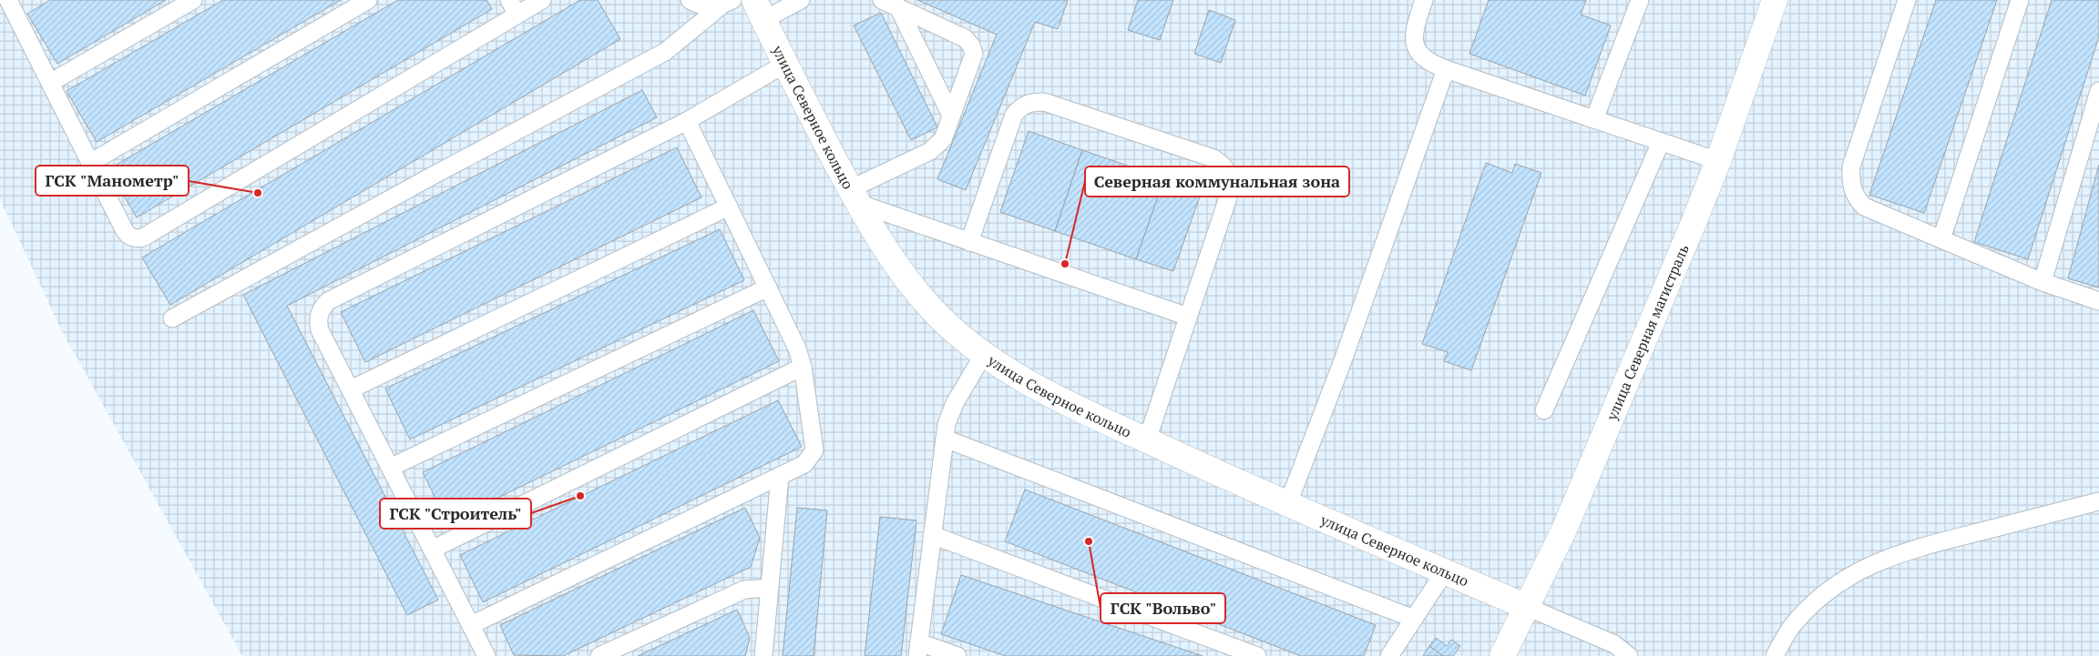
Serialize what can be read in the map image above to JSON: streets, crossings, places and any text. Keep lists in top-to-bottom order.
{
  "streets": {
    "street": ["улица Северное кольцо", "улица Северная магистраль"]
  },
  "crossings": [
    ["улица Северное кольцо", "улица Северная магистраль"]
  ],
  "places": [
    "ГСК \"Манометр\"",
    "Северная коммунальная зона",
    "ГСК \"Строитель\"",
    "ГСК \"Вольво\""
  ]
}
